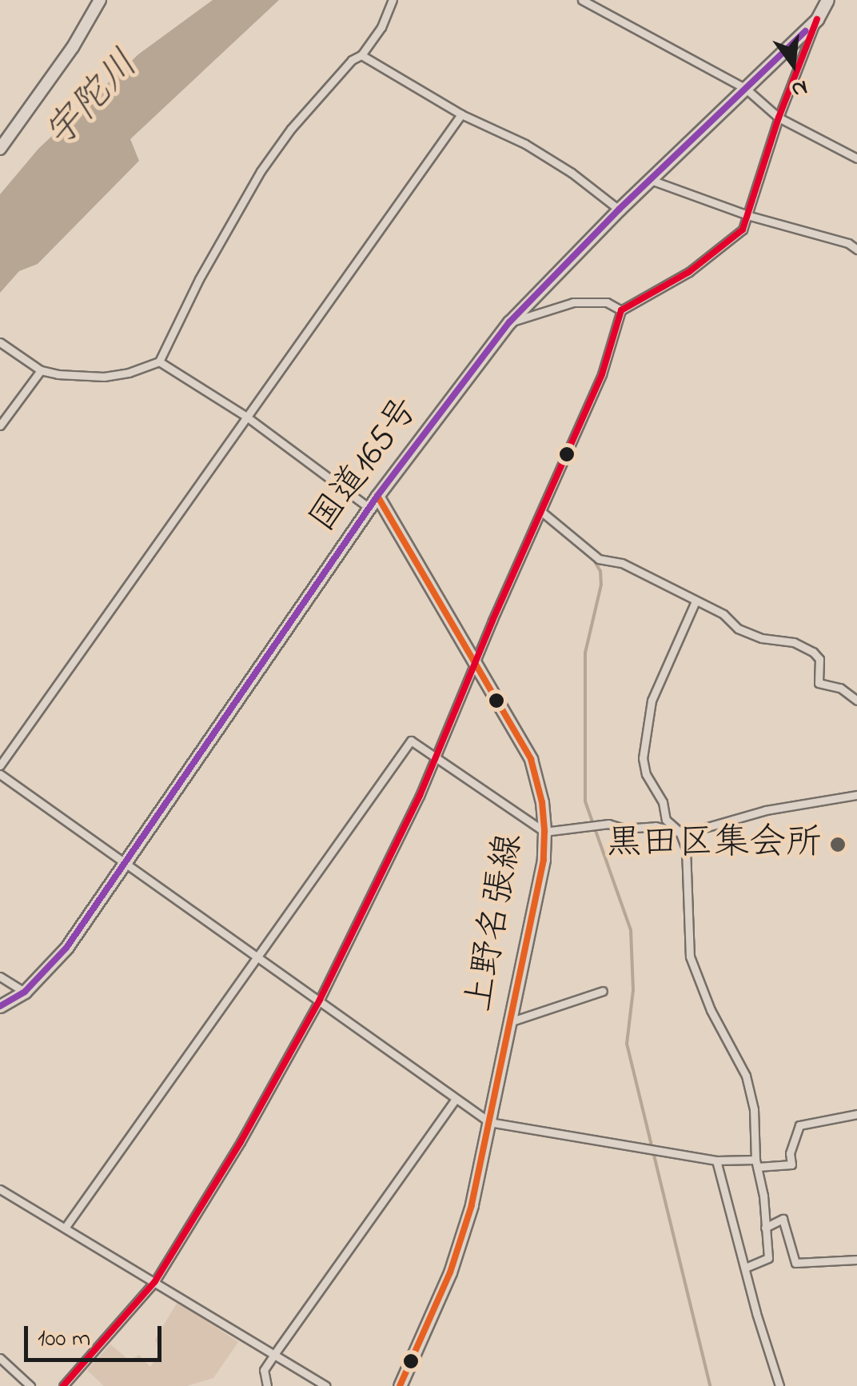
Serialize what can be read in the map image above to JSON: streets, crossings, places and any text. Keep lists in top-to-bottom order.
{
  "streets": {
    "main road": ["国道165号", "上野名張線"]
  },
  "crossings": [
    ["国道165号", "上野名張線"]
  ],
  "water": ["宇陀川"],
  "places": ["黒田区集会所"],
  "scale_bar": "100 m",
  "north": "bottom"
}
